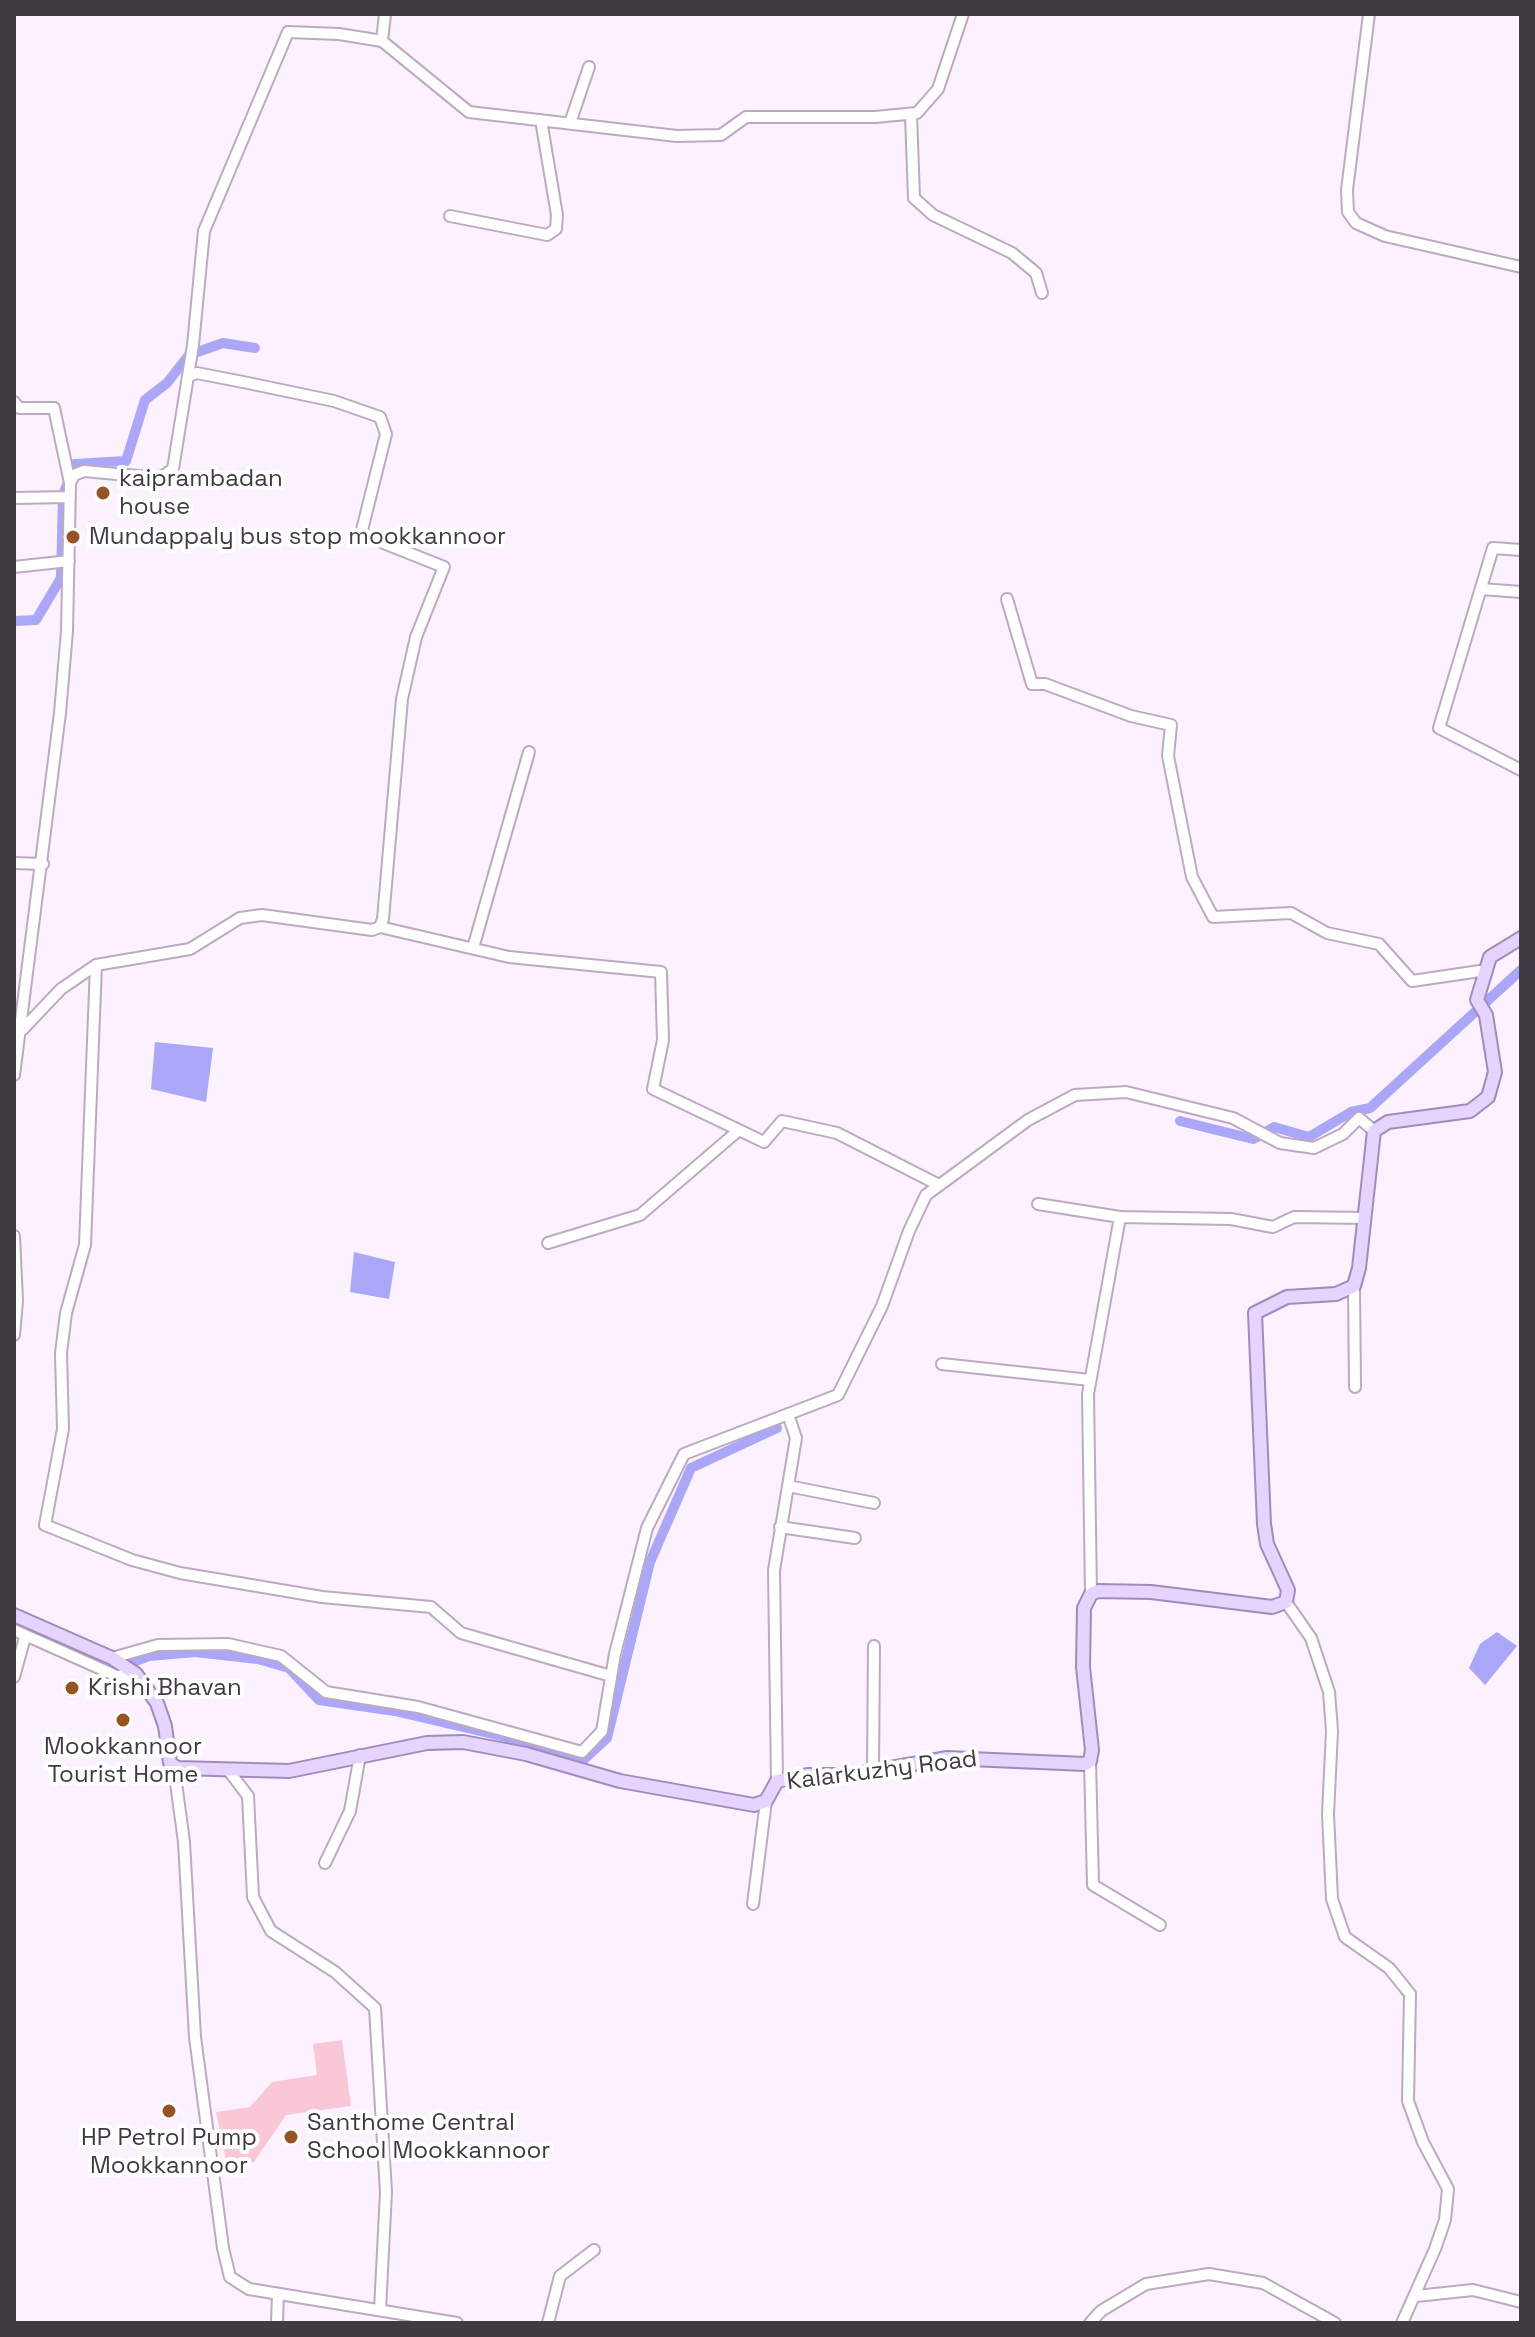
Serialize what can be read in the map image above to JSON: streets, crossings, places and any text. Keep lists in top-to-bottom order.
{
  "streets": {
    "main road": ["Kalarkuzhy Road"]
  },
  "places": [
    "kaiprambadan house",
    "Mundappaly bus stop mookkannoor",
    "Krishi Bhavan",
    "Mookkannoor Tourist Home",
    "HP Petrol Pump Mookkannoor",
    "Santhome Central School Mookkannoor"
  ]
}
